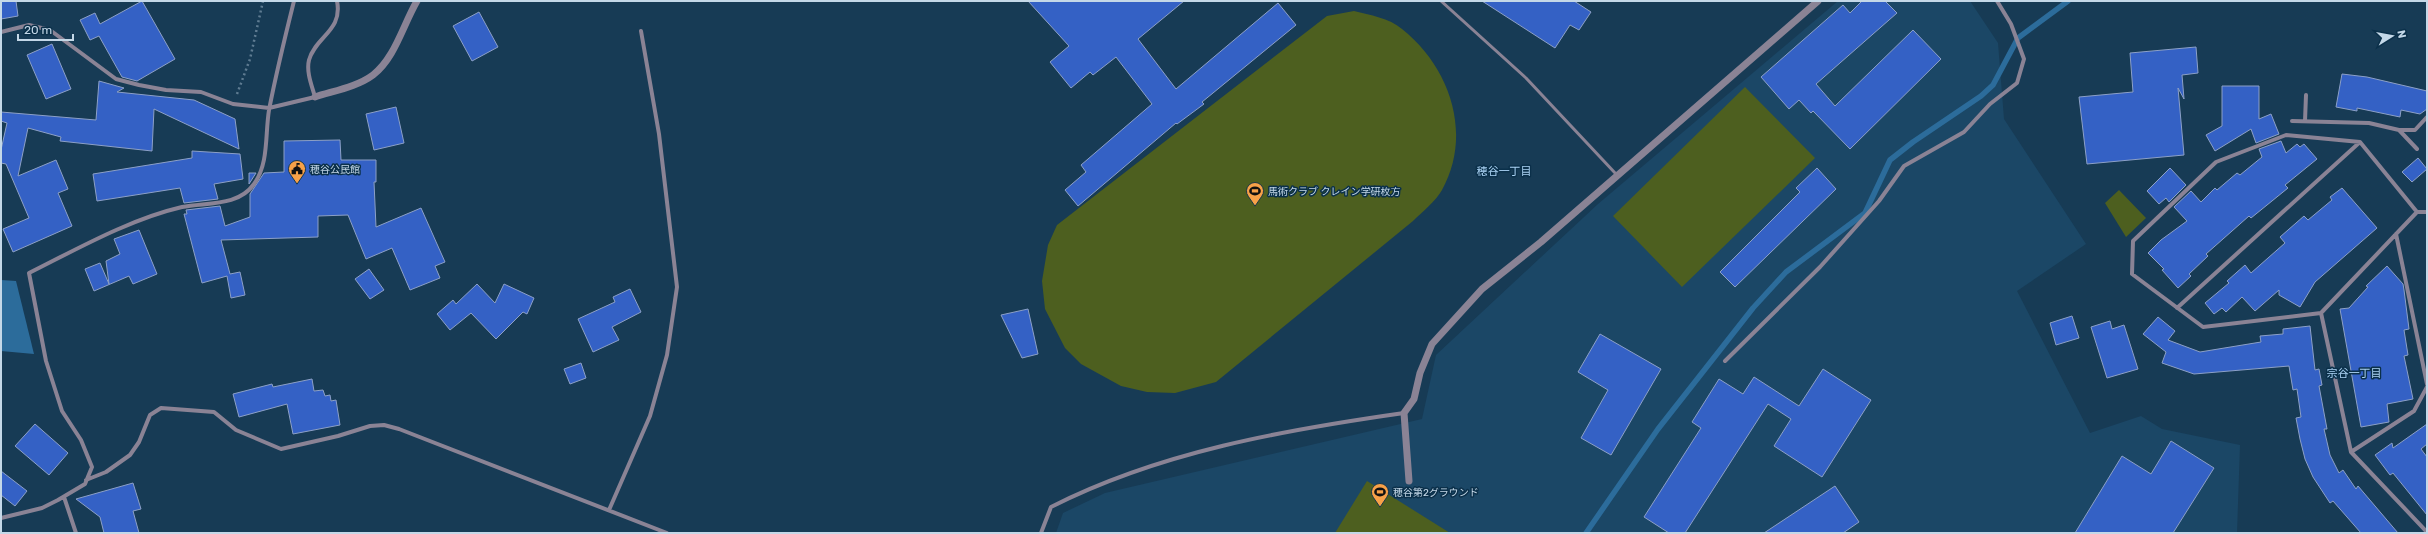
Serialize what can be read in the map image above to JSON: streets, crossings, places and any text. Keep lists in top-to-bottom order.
{
  "districts": ["穂谷一丁目", "宗谷一丁目"],
  "places": {
    "public building": ["穂谷公民館"],
    "sports": ["馬術クラブ クレイン学研枚方", "穂谷第2グラウンド"]
  },
  "scale_bar": "20 m",
  "north": "right"
}
